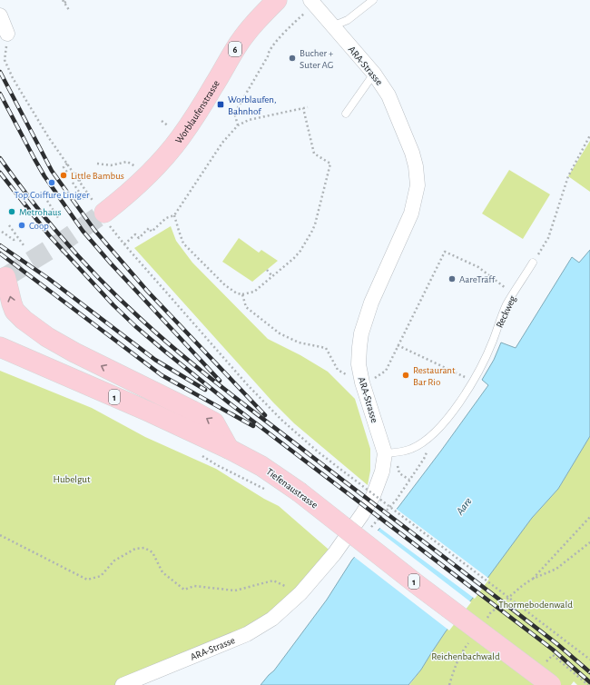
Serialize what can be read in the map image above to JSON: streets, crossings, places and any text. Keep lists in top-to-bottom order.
{
  "streets": {
    "main road": [
      "6",
      "Worblaufenstrasse",
      "1",
      "Tiefenaustrasse"
    ],
    "street": ["ARA-Strasse"],
    "lane": ["Reckweg"]
  },
  "crossings": [
    ["ARA-Strasse", "Reckweg"]
  ],
  "water": ["Aare"],
  "parks": ["Hubelgut", "Thormebodenwald", "Reichenbachwald"],
  "places": {
    "other": [
      "Bucher + Suter AG",
      "Little Bambus",
      "Top Coiffure Liniger",
      "Metrohaus",
      "Coop",
      "AareTräff",
      "Restaurant Bar Rio"
    ],
    "transit": ["Worblaufen, Bahnhof"]
  }
}
